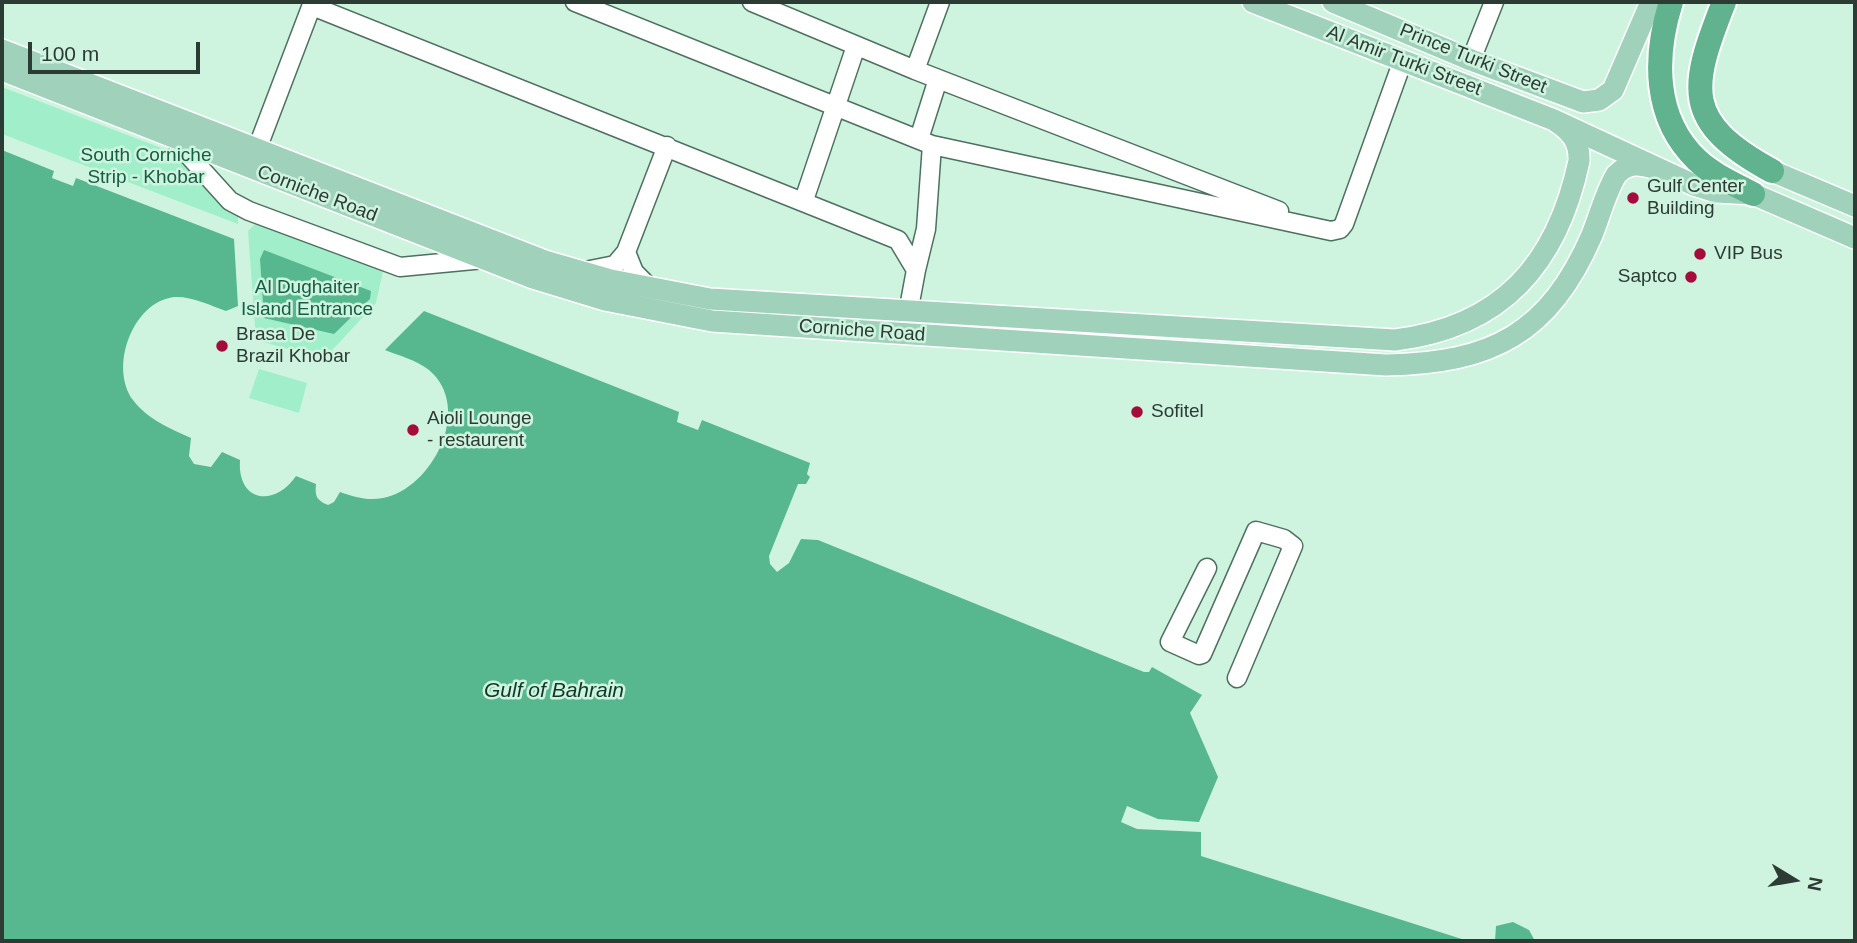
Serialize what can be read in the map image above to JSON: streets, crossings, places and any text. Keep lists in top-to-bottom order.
{
  "streets": {
    "main road": ["Prince Turki Street", "Al Amir Turki Street", "Corniche Road"]
  },
  "crossings": [
    ["Al Amir Turki Street", "Corniche Road"]
  ],
  "water": ["Gulf of Bahrain"],
  "parks": ["South Corniche Strip - Khobar", "Al Dughaiter Island Entrance"],
  "places": [
    "Gulf Center Building",
    "VIP Bus",
    "Saptco",
    "Brasa De Brazil Khobar",
    "Sofitel",
    "Aioli Lounge - restaurent"
  ],
  "scale_bar": "100 m",
  "north": "right"
}
